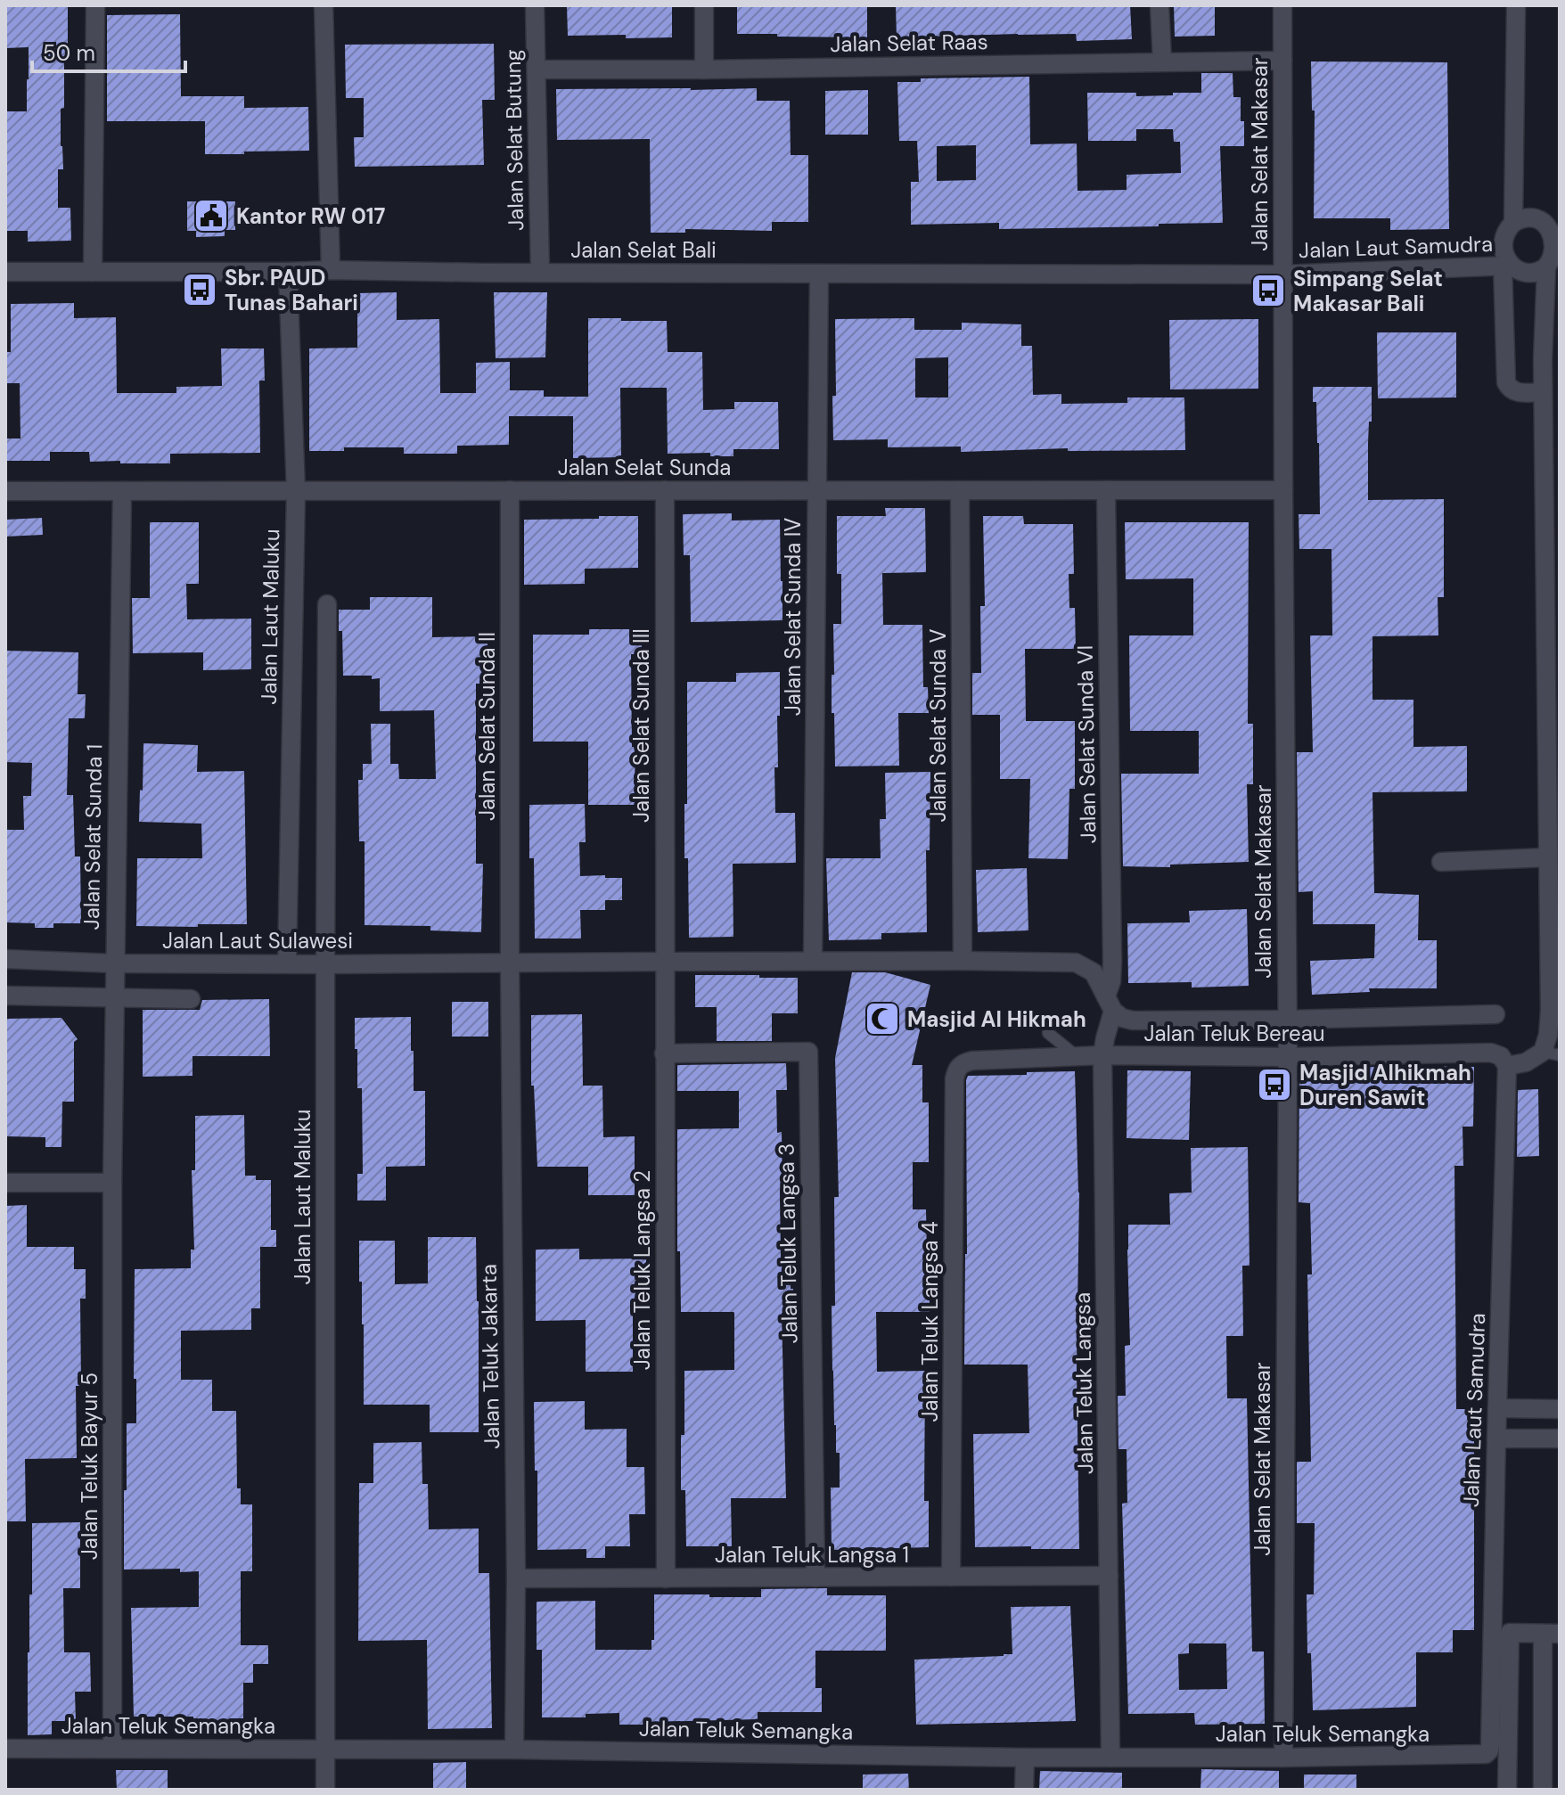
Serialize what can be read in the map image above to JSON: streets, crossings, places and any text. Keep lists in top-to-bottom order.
{
  "streets": {
    "street": [
      "Jalan Selat Raas",
      "Jalan Selat Butung",
      "Jalan Selat Makasar",
      "Jalan Laut Samudra",
      "Jalan Selat Bali",
      "Jalan Selat Sunda",
      "Jalan Laut Maluku",
      "Jalan Selat Sunda IV",
      "Jalan Selat Sunda III",
      "Jalan Selat Sunda V",
      "Jalan Selat Sunda II",
      "Jalan Selat Sunda VI",
      "Jalan Selat Sunda 1",
      "Jalan Laut Sulawesi",
      "Jalan Teluk Bereau",
      "Jalan Teluk Langsa 3",
      "Jalan Teluk Langsa 2",
      "Jalan Teluk Langsa 4",
      "Jalan Teluk Jakarta",
      "Jalan Teluk Langsa",
      "Jalan Teluk Bayur 5",
      "Jalan Teluk Langsa 1",
      "Jalan Teluk Semangka"
    ]
  },
  "crossings": [
    ["Jalan Selat Raas", "Jalan Selat Butung"],
    ["Jalan Selat Raas", "Jalan Selat Makasar"],
    ["Jalan Selat Butung", "Jalan Selat Bali"],
    ["Jalan Selat Makasar", "Jalan Laut Samudra"],
    ["Jalan Selat Makasar", "Jalan Selat Bali"],
    ["Jalan Selat Makasar", "Jalan Selat Sunda"],
    ["Jalan Selat Makasar", "Jalan Teluk Bereau"],
    ["Jalan Selat Makasar", "Jalan Teluk Semangka"],
    ["Jalan Laut Samudra", "Jalan Selat Bali"],
    ["Jalan Laut Samudra", "Jalan Teluk Bereau"],
    ["Jalan Laut Samudra", "Jalan Teluk Semangka"],
    ["Jalan Selat Bali", "Jalan Laut Maluku"],
    ["Jalan Selat Bali", "Jalan Selat Sunda IV"],
    ["Jalan Selat Sunda", "Jalan Laut Maluku"],
    ["Jalan Selat Sunda", "Jalan Selat Sunda IV"],
    ["Jalan Selat Sunda", "Jalan Selat Sunda III"],
    ["Jalan Selat Sunda", "Jalan Selat Sunda V"],
    ["Jalan Selat Sunda", "Jalan Selat Sunda II"],
    ["Jalan Selat Sunda", "Jalan Selat Sunda VI"],
    ["Jalan Selat Sunda", "Jalan Selat Sunda 1"],
    ["Jalan Laut Maluku", "Jalan Laut Sulawesi"],
    ["Jalan Laut Maluku", "Jalan Teluk Semangka"],
    ["Jalan Selat Sunda IV", "Jalan Laut Sulawesi"],
    ["Jalan Selat Sunda III", "Jalan Laut Sulawesi"],
    ["Jalan Selat Sunda III", "Jalan Teluk Langsa 2"],
    ["Jalan Selat Sunda V", "Jalan Laut Sulawesi"],
    ["Jalan Selat Sunda II", "Jalan Laut Sulawesi"],
    ["Jalan Selat Sunda II", "Jalan Teluk Jakarta"],
    ["Jalan Selat Sunda VI", "Jalan Laut Sulawesi"],
    ["Jalan Selat Sunda VI", "Jalan Teluk Langsa"],
    ["Jalan Selat Sunda 1", "Jalan Laut Sulawesi"],
    ["Jalan Selat Sunda 1", "Jalan Teluk Bayur 5"],
    ["Jalan Laut Sulawesi", "Jalan Teluk Langsa 2"],
    ["Jalan Laut Sulawesi", "Jalan Teluk Jakarta"],
    ["Jalan Laut Sulawesi", "Jalan Teluk Langsa"],
    ["Jalan Teluk Bereau", "Jalan Teluk Langsa 4"],
    ["Jalan Teluk Bereau", "Jalan Teluk Langsa"],
    ["Jalan Teluk Langsa 3", "Jalan Teluk Langsa 2"],
    ["Jalan Teluk Langsa 3", "Jalan Teluk Langsa 1"],
    ["Jalan Teluk Langsa 2", "Jalan Teluk Langsa 1"],
    ["Jalan Teluk Langsa 4", "Jalan Teluk Langsa 1"],
    ["Jalan Teluk Jakarta", "Jalan Teluk Langsa 1"],
    ["Jalan Teluk Jakarta", "Jalan Teluk Semangka"],
    ["Jalan Teluk Langsa", "Jalan Teluk Langsa 1"],
    ["Jalan Teluk Langsa", "Jalan Teluk Semangka"],
    ["Jalan Teluk Bayur 5", "Jalan Teluk Semangka"]
  ],
  "places": {
    "public building": ["Kantor RW 017"],
    "bus stop": ["Sbr. PAUD Tunas Bahari", "Simpang Selat Makasar Bali", "Masjid Alhikmah Duren Sawit"],
    "mosque": ["Masjid Al Hikmah"]
  },
  "scale_bar": "50 m"
}
